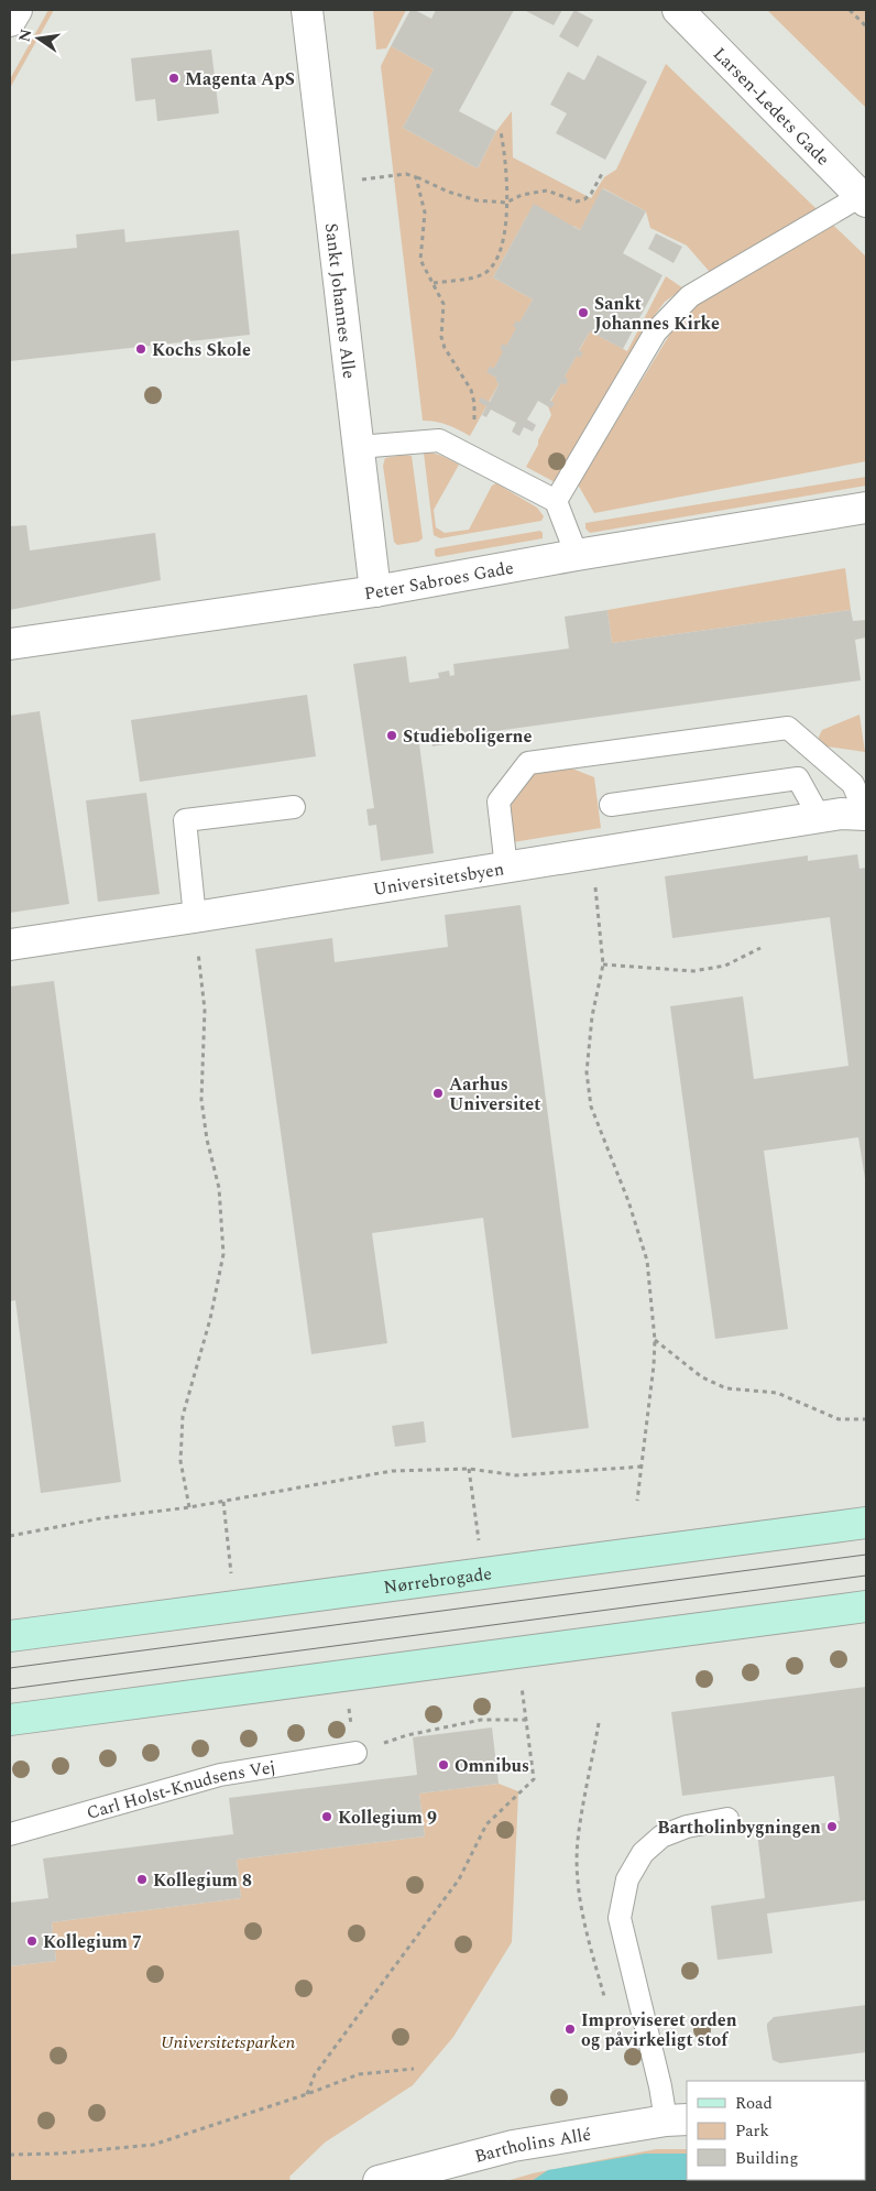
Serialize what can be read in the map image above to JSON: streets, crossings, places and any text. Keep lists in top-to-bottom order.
{
  "streets": {
    "main road": ["Nørrebrogade"],
    "street": [
      "Larsen-Ledets Gade",
      "Sankt Johannes Alle",
      "Peter Sabroes Gade",
      "Universitetsbyen",
      "Bartholins Allé"
    ],
    "lane": ["Carl Holst-Knudsens Vej"]
  },
  "crossings": [
    ["Sankt Johannes Alle", "Peter Sabroes Gade"]
  ],
  "parks": ["Universitetsparken"],
  "places": [
    "Magenta ApS",
    "Sankt Johannes Kirke",
    "Kochs Skole",
    "Studieboligerne",
    "Aarhus Universitet",
    "Omnibus",
    "Kollegium 9",
    "Bartholinbygningen",
    "Kollegium 8",
    "Kollegium 7",
    "Improviseret orden og påvirkeligt stof"
  ],
  "legend": ["Road", "Park", "Building"],
  "north": "left"
}
